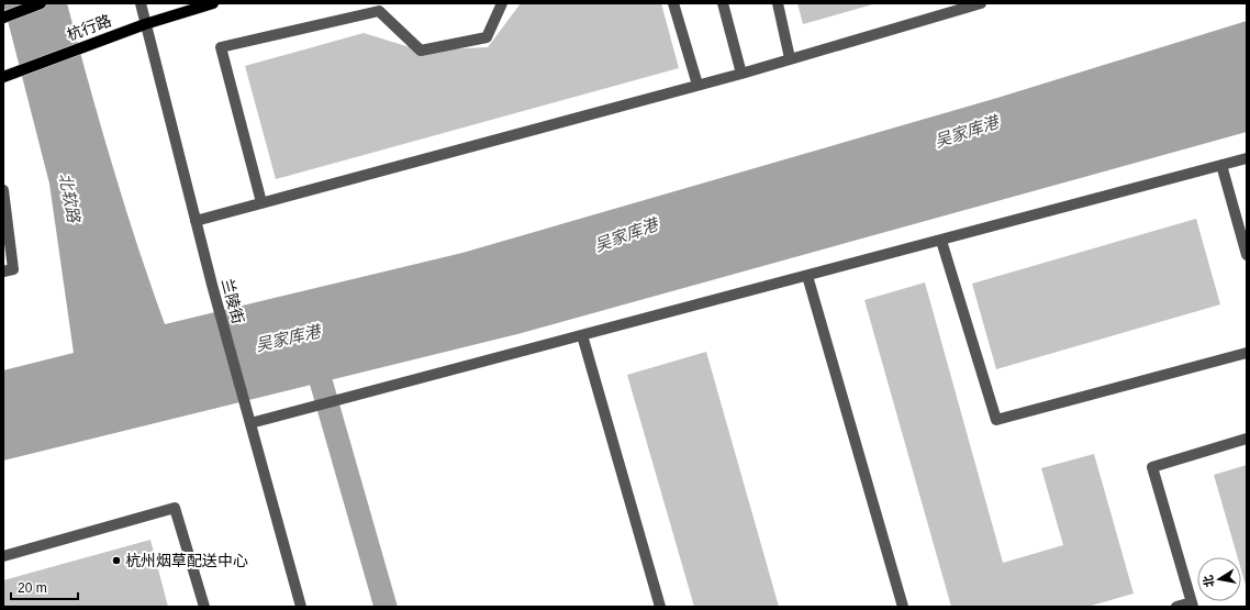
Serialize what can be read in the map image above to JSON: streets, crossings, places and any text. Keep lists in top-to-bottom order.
{
  "streets": {
    "main road": ["杭行路"],
    "street": ["兰陵街"]
  },
  "crossings": [
    ["杭行路", "兰陵街"]
  ],
  "water": ["吴家库港", "北软路"],
  "places": ["杭州烟草配送中心"],
  "scale_bar": "20 m",
  "north": "left"
}
